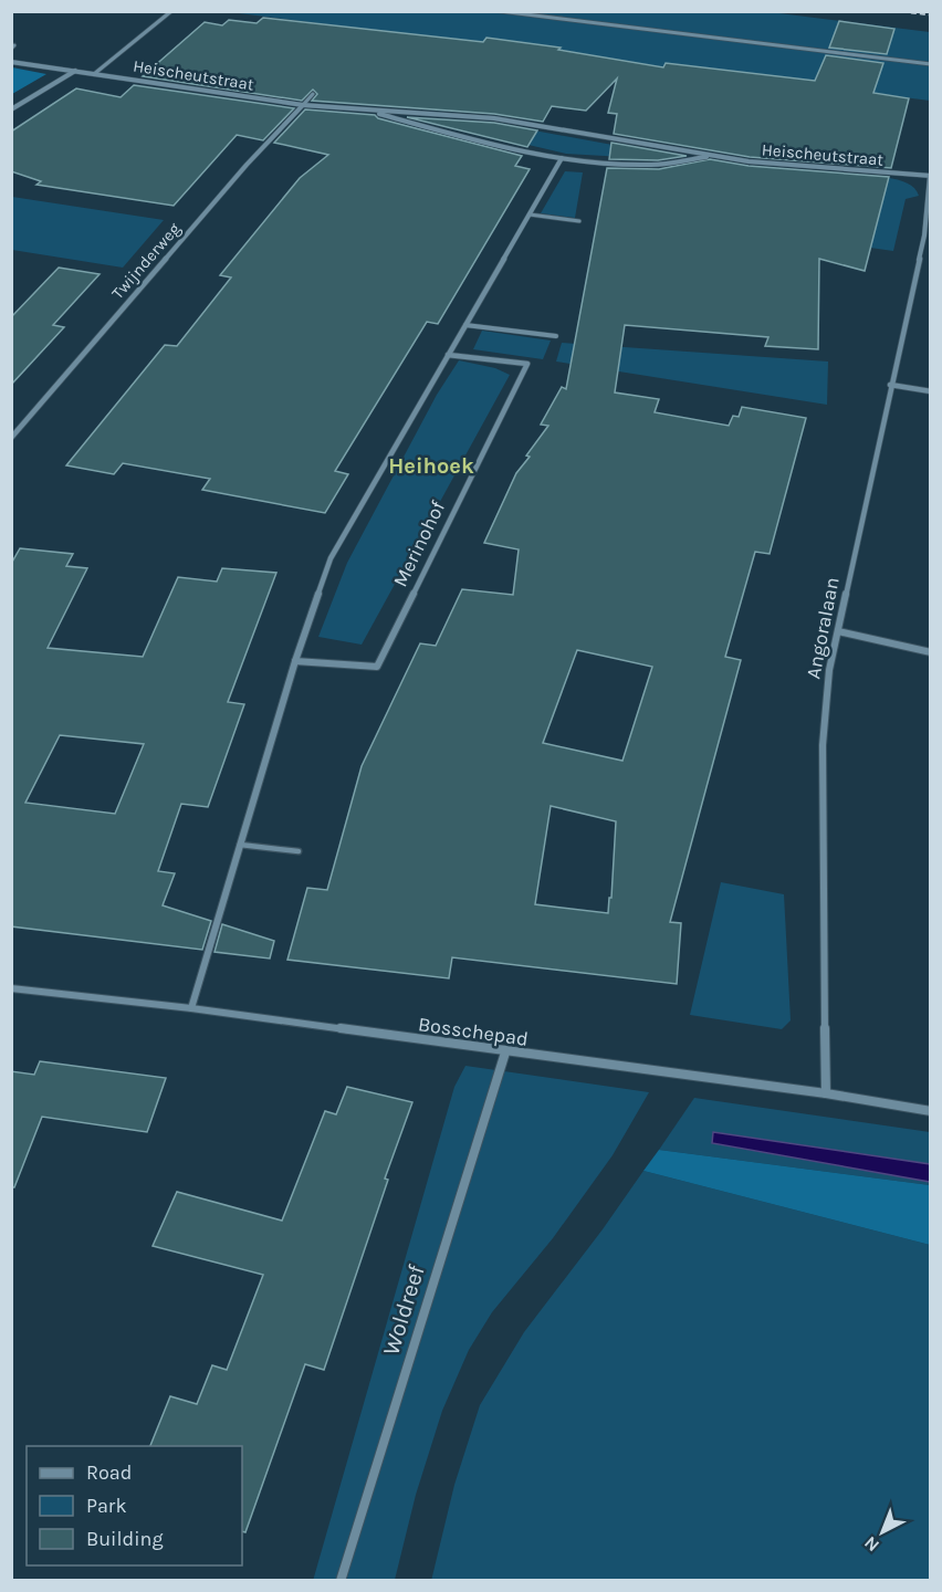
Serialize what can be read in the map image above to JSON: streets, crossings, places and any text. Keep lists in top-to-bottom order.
{
  "streets": {
    "street": [
      "Heischeutstraat",
      "Twijnderweg",
      "Merinohof",
      "Angoralaan",
      "Bosschepad",
      "Woldreef"
    ]
  },
  "crossings": [
    ["Heischeutstraat", "Twijnderweg"],
    ["Heischeutstraat", "Angoralaan"],
    ["Angoralaan", "Bosschepad"],
    ["Bosschepad", "Woldreef"]
  ],
  "districts": ["Heihoek"],
  "legend": ["Road", "Park", "Building"],
  "north": "bottom left"
}
